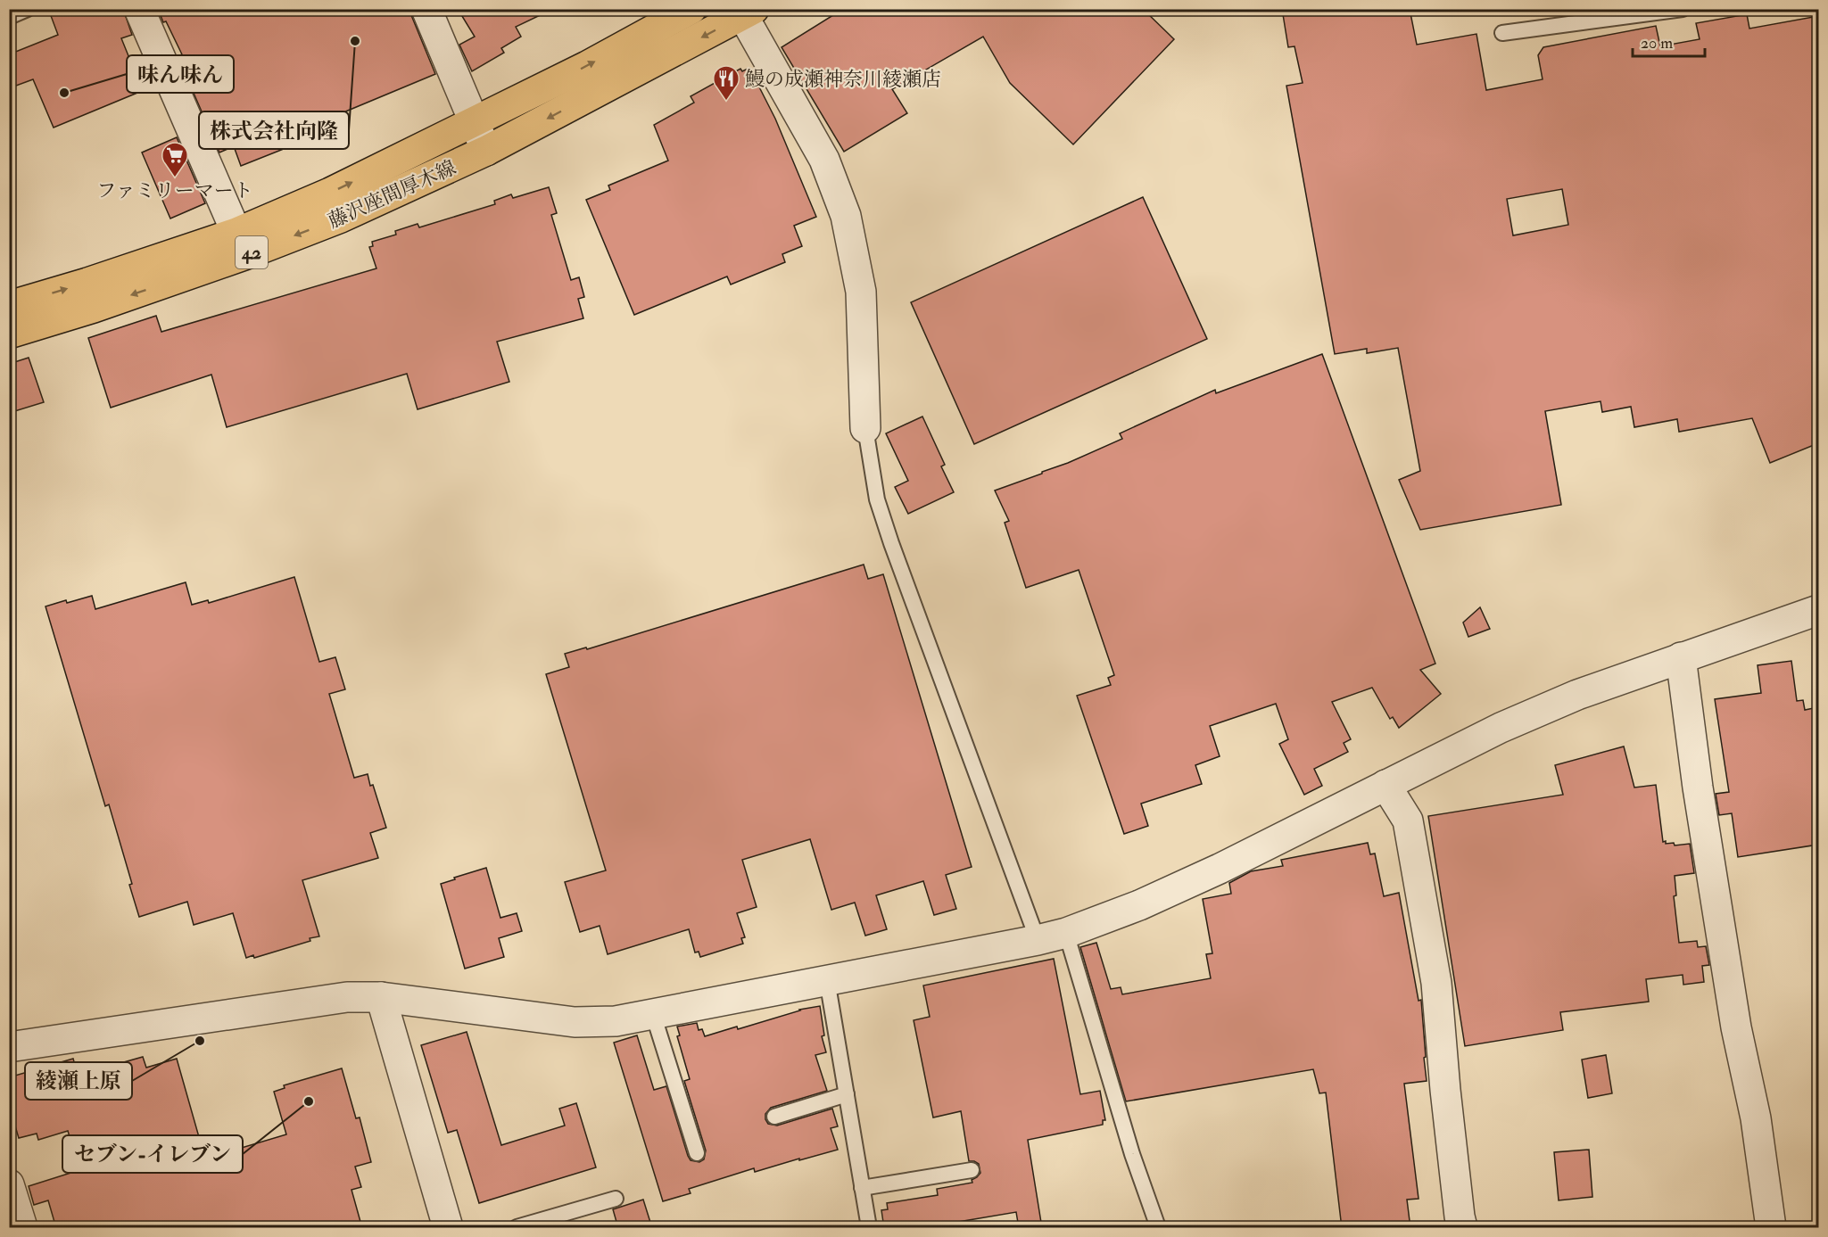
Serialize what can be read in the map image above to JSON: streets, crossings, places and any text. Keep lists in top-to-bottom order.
{
  "streets": {
    "main road": ["藤沢座間厚木線", "42"]
  },
  "places": {
    "other": [
      "株式会社向隆",
      "味ん味ん",
      "綾瀬上原",
      "セブン-イレブン"
    ],
    "restaurant": ["鰻の成瀬神奈川綾瀬店"],
    "supermarket": ["ファミリーマート"]
  },
  "scale_bar": "20 m"
}
